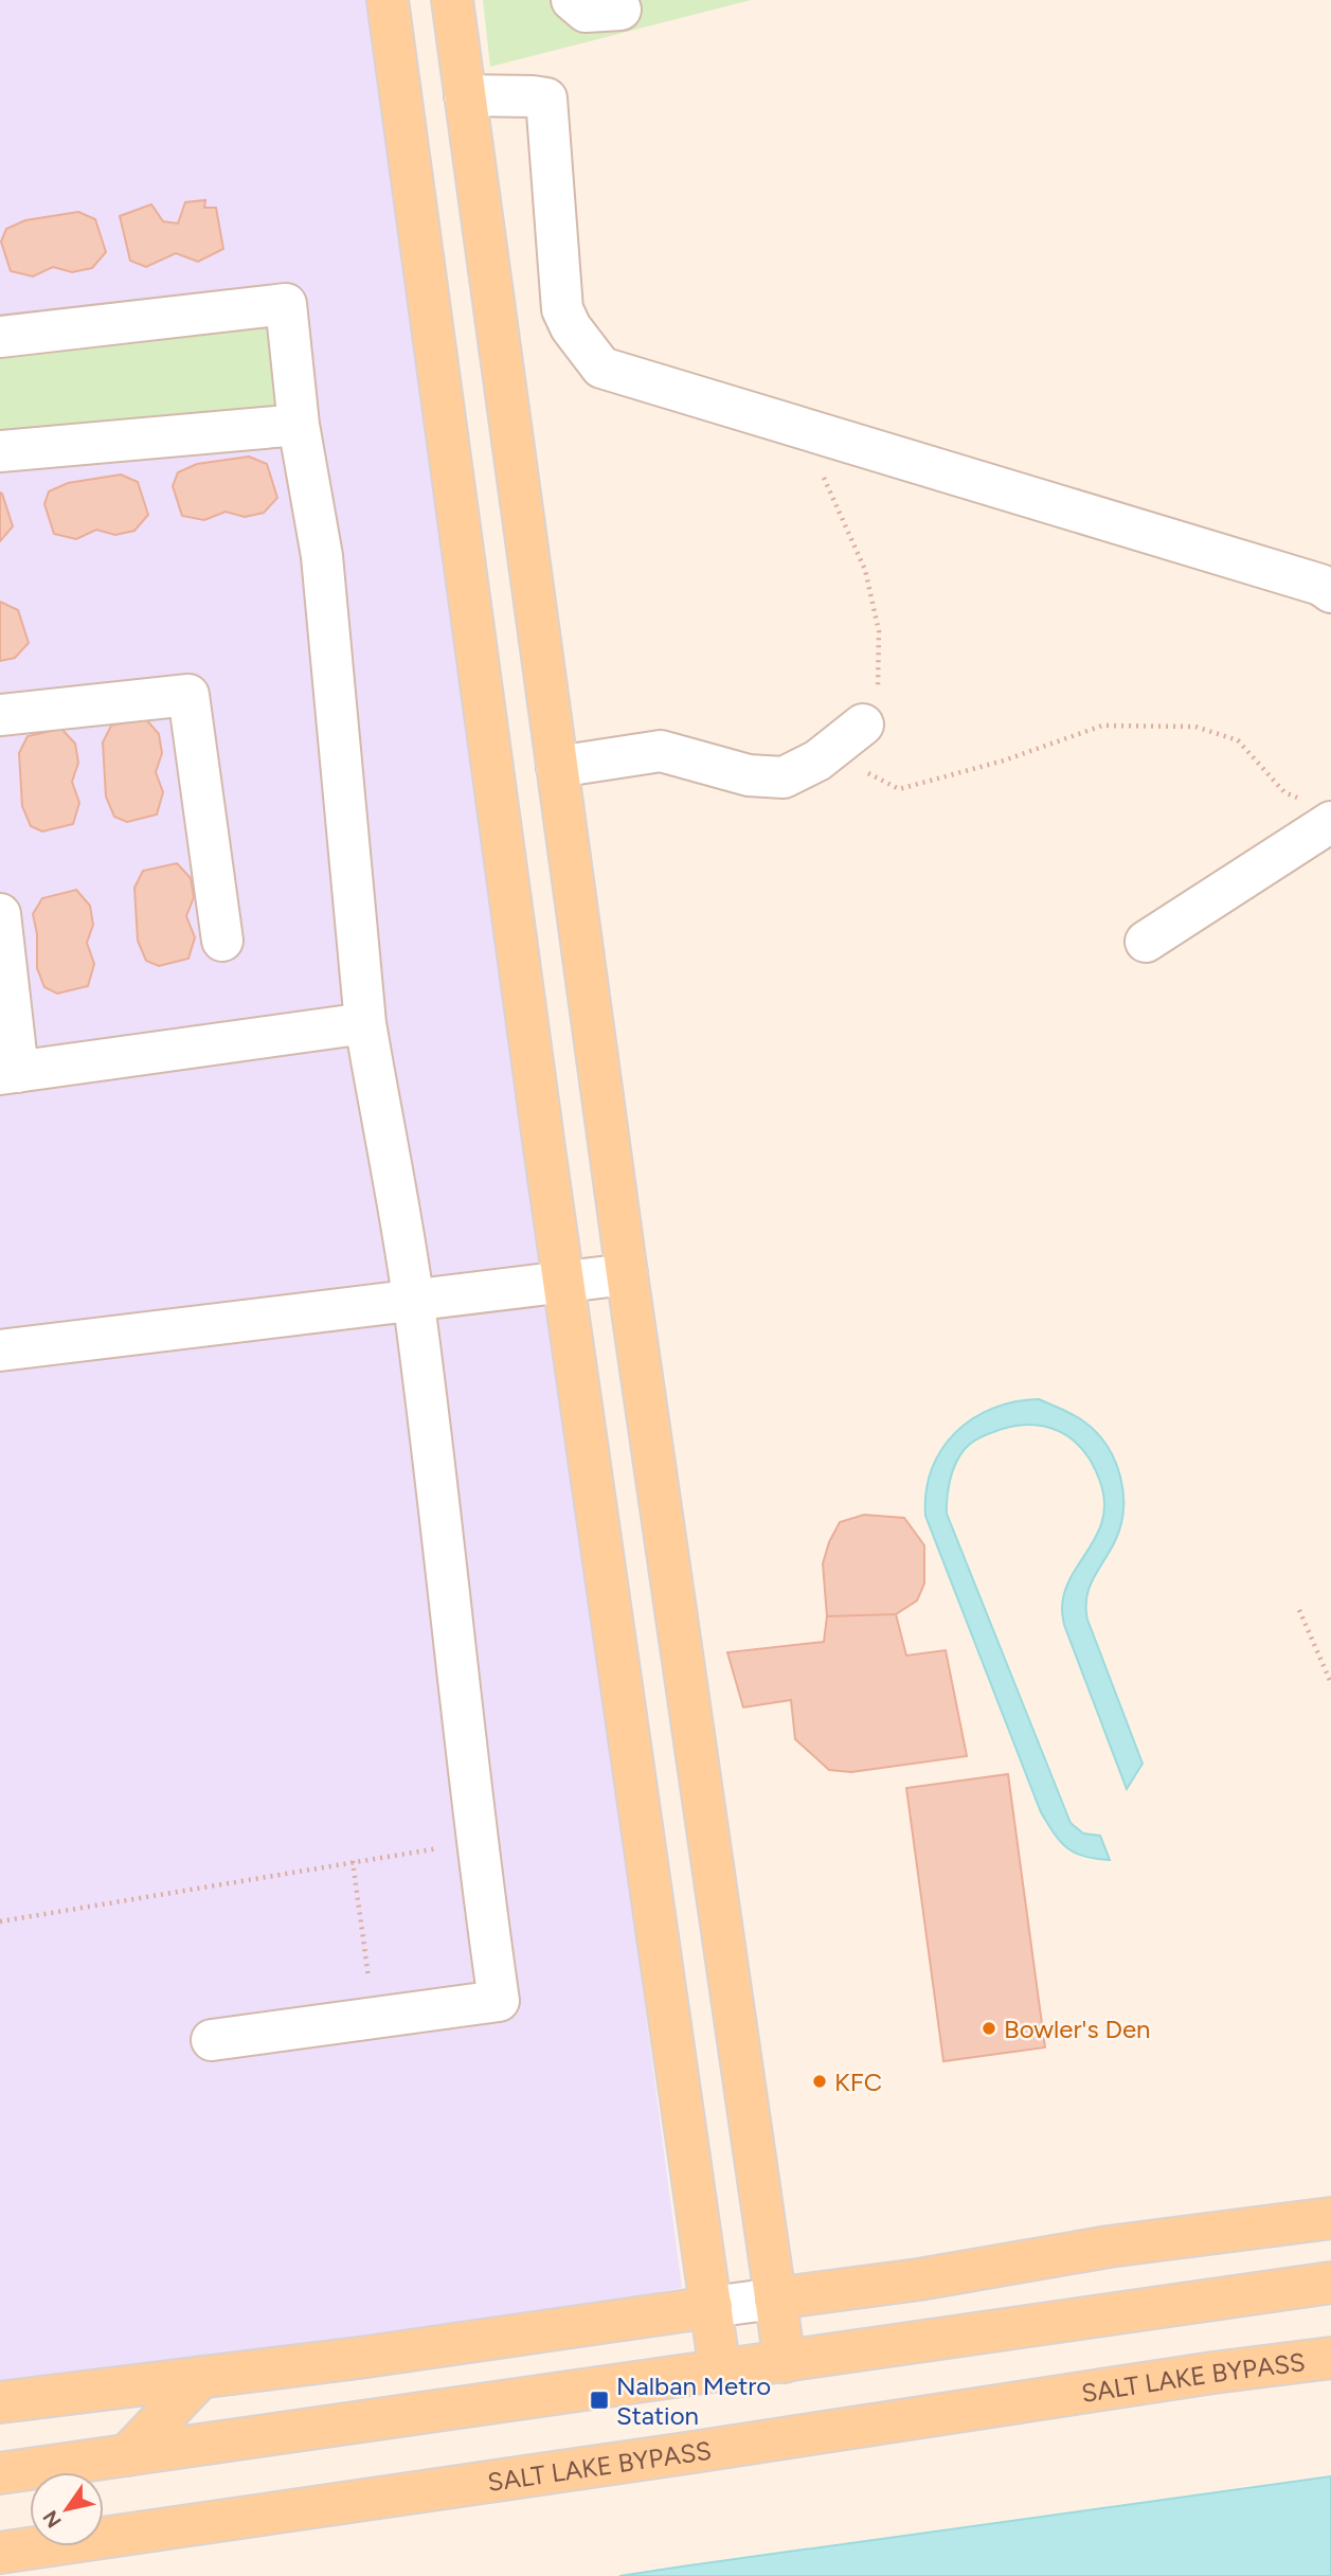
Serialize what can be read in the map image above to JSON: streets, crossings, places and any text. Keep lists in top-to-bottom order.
{
  "streets": {
    "main road": ["SALT LAKE BYPASS"]
  },
  "places": {
    "other": ["Bowler's Den", "KFC"],
    "transit": ["Nalban Metro Station"]
  },
  "north": "bottom left"
}
